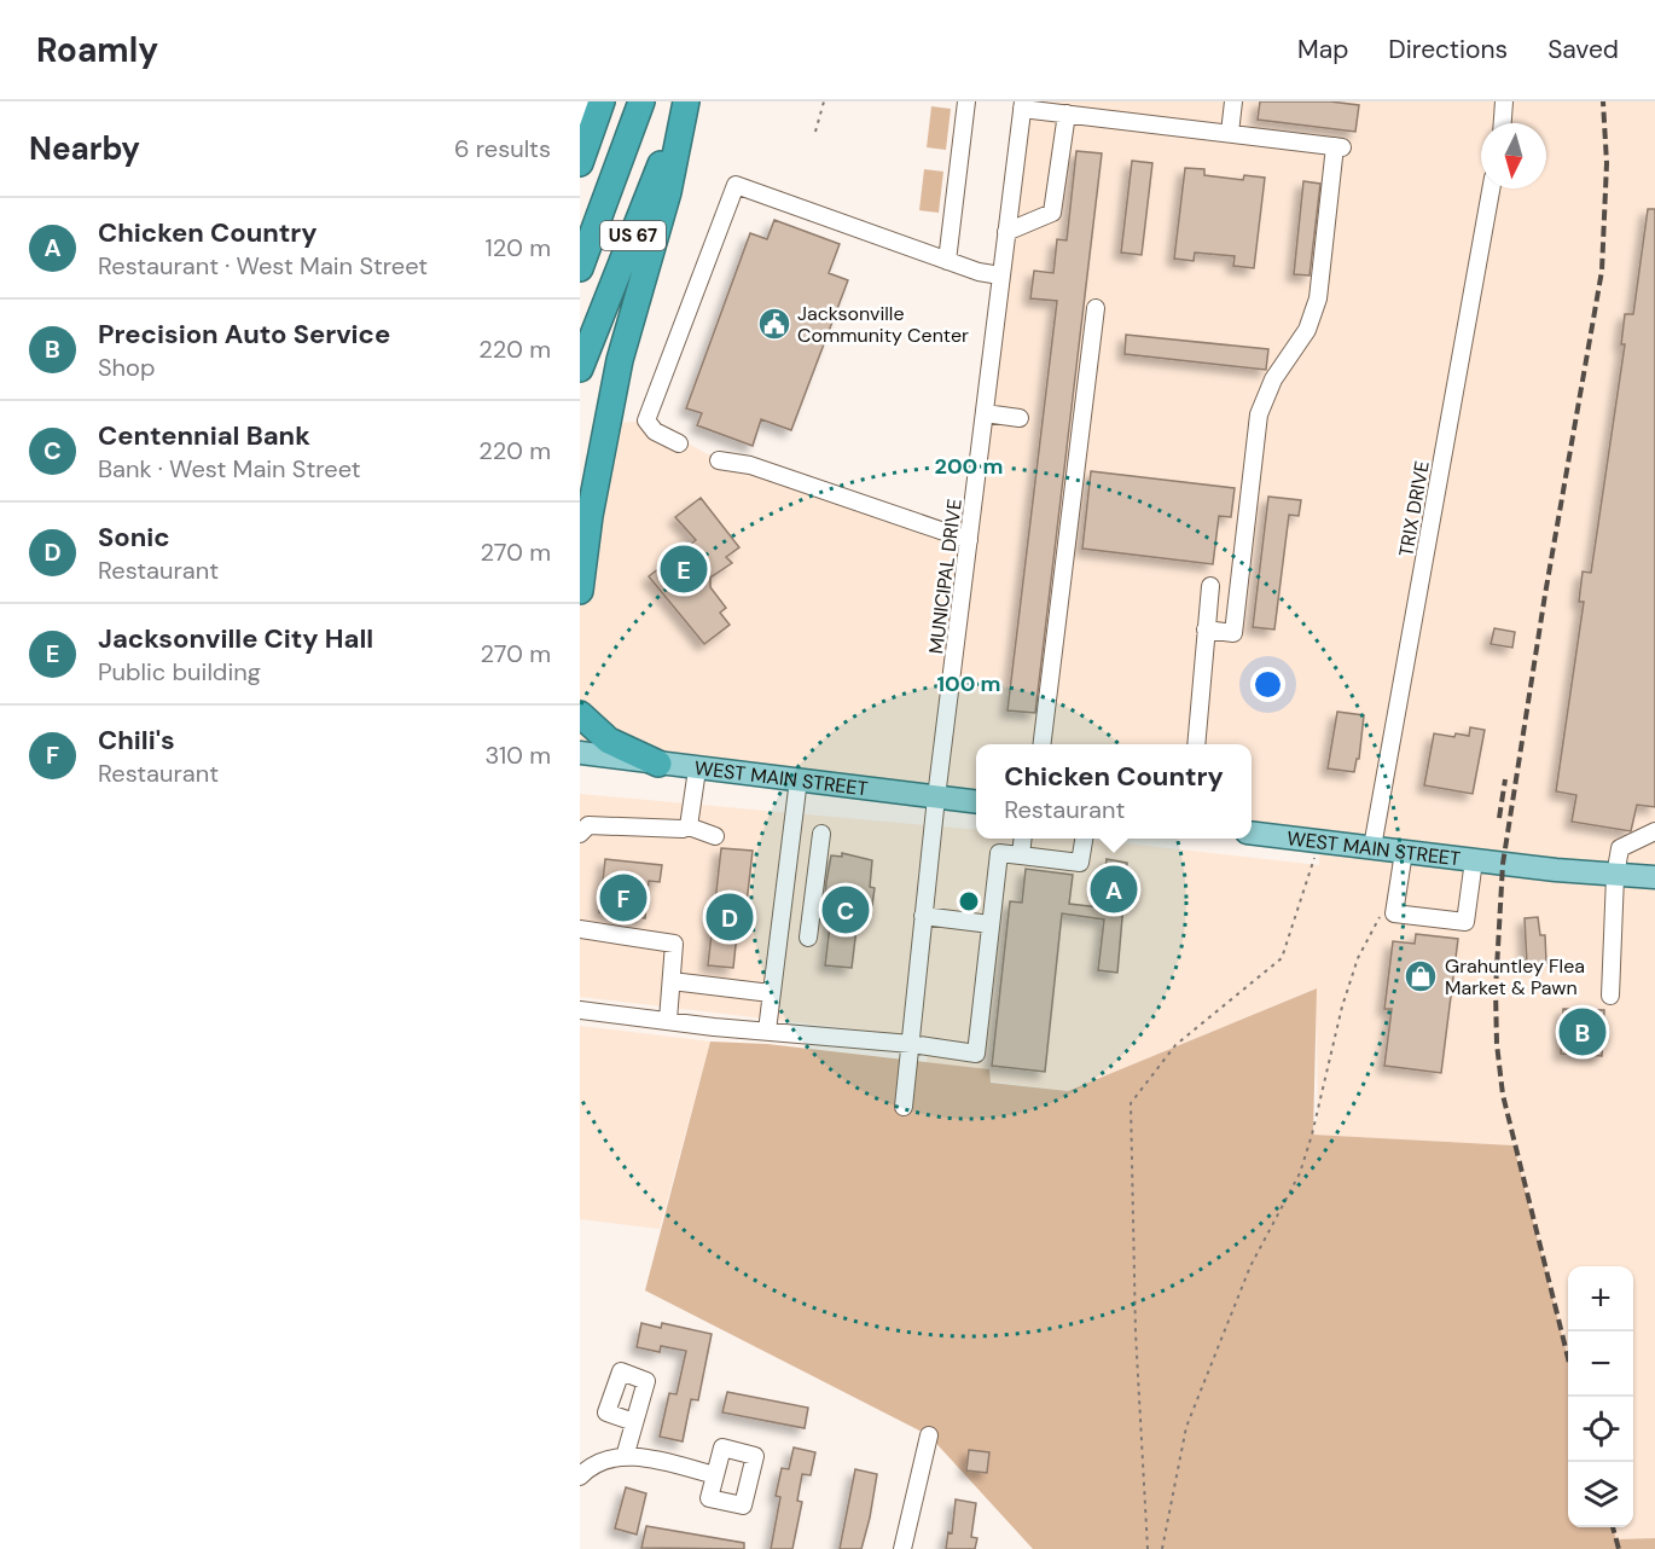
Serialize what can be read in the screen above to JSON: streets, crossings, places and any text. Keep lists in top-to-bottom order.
{
  "streets": {
    "highway": ["US 67"],
    "main road": ["WEST MAIN STREET"],
    "street": ["TRIX DRIVE", "MUNICIPAL DRIVE"]
  },
  "crossings": [
    ["TRIX DRIVE", "WEST MAIN STREET"],
    ["MUNICIPAL DRIVE", "WEST MAIN STREET"]
  ],
  "places": {
    "public building": ["Jacksonville Community Center"],
    "shop": ["Grahuntley Flea Market & Pawn"]
  },
  "north": "bottom",
  "page": {
    "header": "Roamly",
    "nav": ["Map", "Directions", "Saved"],
    "heading": ["Nearby", "6 results"],
    "list": [
      {
        "mark": "A",
        "name": "Chicken Country",
        "note": "Restaurant · West Main Street",
        "value": "120 m"
      },
      {
        "mark": "B",
        "name": "Precision Auto Service",
        "note": "Shop",
        "value": "220 m"
      },
      {
        "mark": "C",
        "name": "Centennial Bank",
        "note": "Bank · West Main Street",
        "value": "220 m"
      },
      {
        "mark": "D",
        "name": "Sonic",
        "note": "Restaurant",
        "value": "270 m"
      },
      {
        "mark": "E",
        "name": "Jacksonville City Hall",
        "note": "Public building",
        "value": "270 m"
      },
      {
        "mark": "F",
        "name": "Chili's",
        "note": "Restaurant",
        "value": "310 m"
      }
    ],
    "pins": [
      "E",
      "A",
      "F",
      "C",
      "D",
      "B"
    ],
    "popup": ["Chicken Country", "Restaurant"],
    "map_buttons": ["+", "−"]
  },
  "rings": ["200 m", "100 m"]
}
